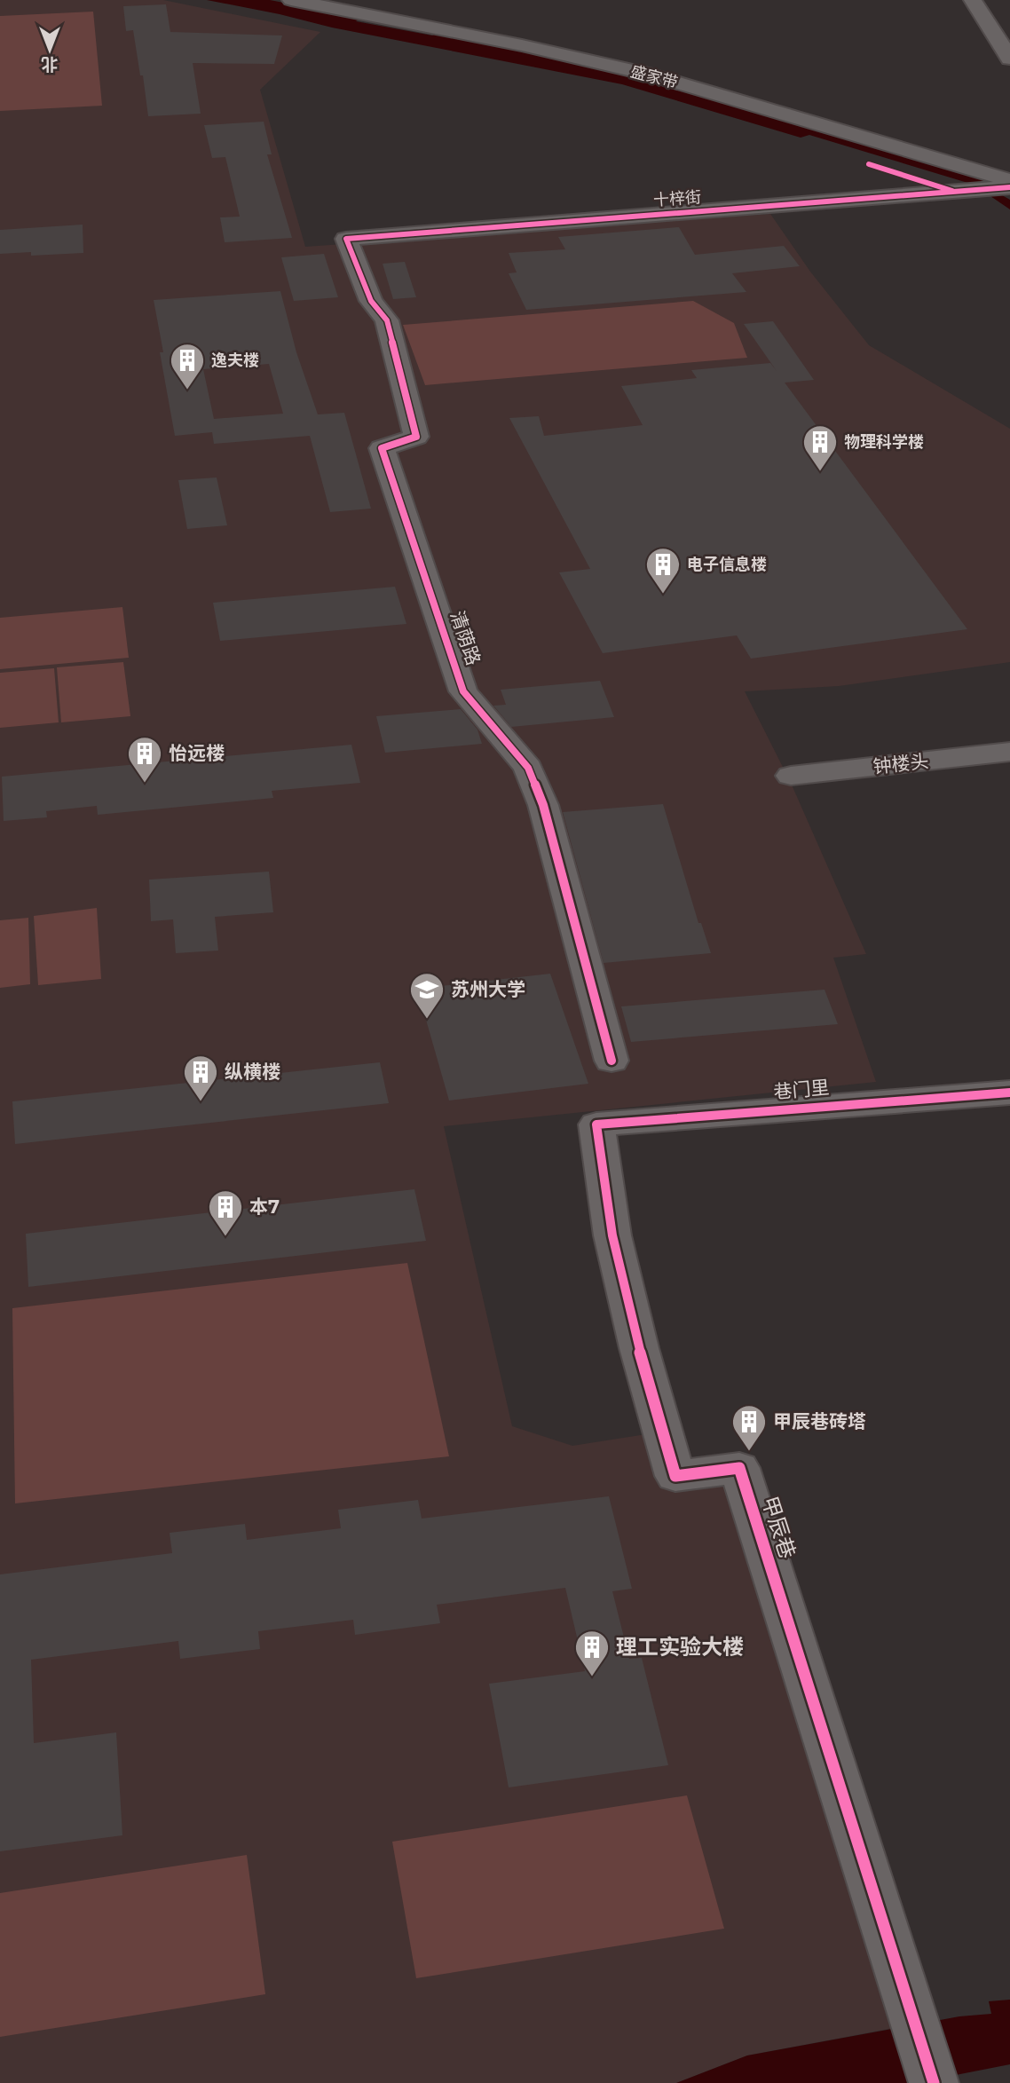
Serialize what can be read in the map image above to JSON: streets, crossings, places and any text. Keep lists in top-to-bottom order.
{
  "streets": {
    "street": [
      "盛家带",
      "十梓街",
      "清荫路",
      "钟楼头",
      "巷门里",
      "甲辰巷"
    ]
  },
  "crossings": [
    ["盛家带", "十梓街"],
    ["十梓街", "清荫路"],
    ["巷门里", "甲辰巷"]
  ],
  "places": {
    "building": [
      "逸夫楼",
      "物理科学楼",
      "电子信息楼",
      "怡远楼",
      "纵横楼",
      "本7",
      "甲辰巷砖塔",
      "理工实验大楼"
    ],
    "school or university": ["苏州大学"]
  },
  "north": "bottom"
}
